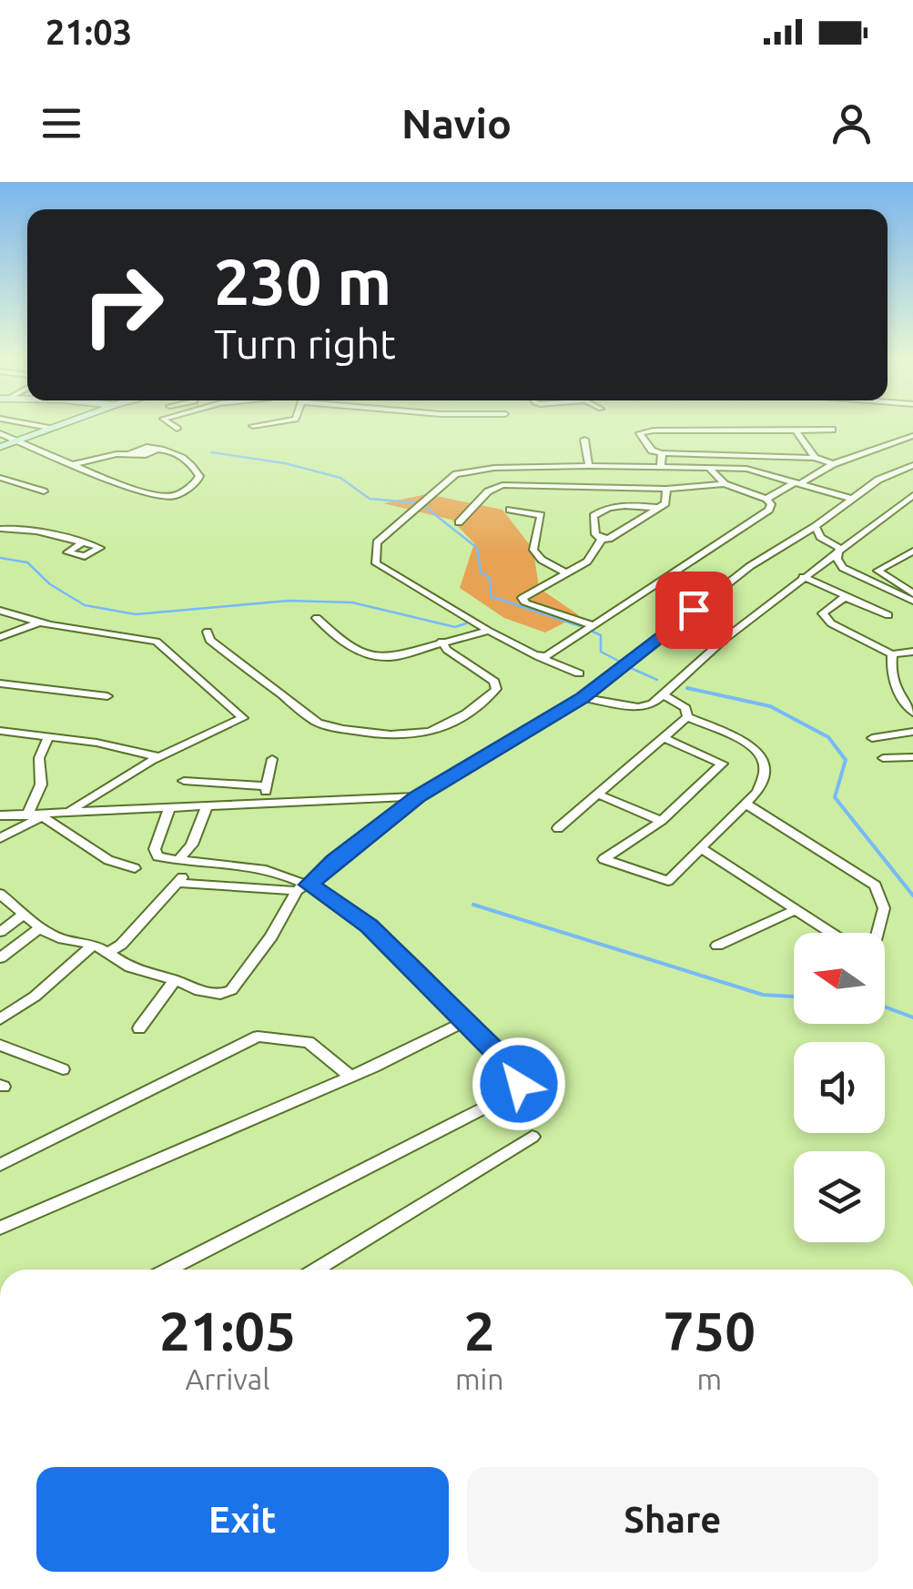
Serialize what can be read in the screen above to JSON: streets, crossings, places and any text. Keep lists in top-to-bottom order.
{
  "north": "left",
  "page": {
    "status": "21:03",
    "header": "Navio",
    "turn": ["230 m", "Turn right"],
    "eta": [
      "21:05",
      "Arrival",
      "2",
      "min",
      "750",
      "m"
    ],
    "buttons": ["Exit", "Share"]
  }
}
